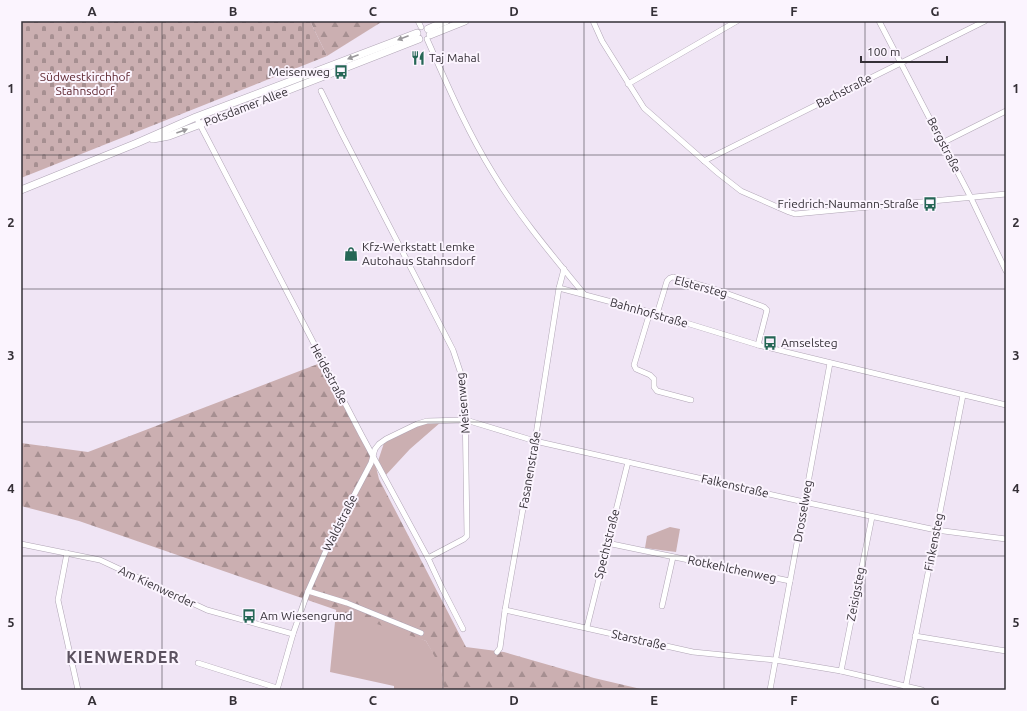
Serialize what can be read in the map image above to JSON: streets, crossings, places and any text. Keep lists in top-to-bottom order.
{
  "streets": {
    "street": [
      "Bachstraße",
      "Potsdamer Allee",
      "Bergstraße",
      "Elstersteg",
      "Bahnhofstraße",
      "Heidestraße",
      "Meisenweg",
      "Fasanenstraße",
      "Falkenstraße",
      "Drosselweg",
      "Waldstraße",
      "Finkensteg",
      "Spechtstraße",
      "Rotkehlchenweg",
      "Am Kienwerder",
      "Zeisigsteg",
      "Starstraße"
    ]
  },
  "crossings": [
    ["Bachstraße", "Bergstraße"],
    ["Potsdamer Allee", "Heidestraße"],
    ["Elstersteg", "Bahnhofstraße"],
    ["Bahnhofstraße", "Drosselweg"],
    ["Bahnhofstraße", "Finkensteg"],
    ["Heidestraße", "Meisenweg"],
    ["Heidestraße", "Waldstraße"],
    ["Meisenweg", "Falkenstraße"],
    ["Meisenweg", "Waldstraße"],
    ["Fasanenstraße", "Falkenstraße"],
    ["Fasanenstraße", "Starstraße"],
    ["Falkenstraße", "Drosselweg"],
    ["Falkenstraße", "Waldstraße"],
    ["Falkenstraße", "Finkensteg"],
    ["Falkenstraße", "Spechtstraße"],
    ["Falkenstraße", "Zeisigsteg"],
    ["Drosselweg", "Rotkehlchenweg"],
    ["Drosselweg", "Starstraße"],
    ["Finkensteg", "Starstraße"],
    ["Spechtstraße", "Rotkehlchenweg"],
    ["Spechtstraße", "Starstraße"],
    ["Zeisigsteg", "Starstraße"]
  ],
  "districts": ["KIENWERDER"],
  "parks": ["Südwestkirchhof Stahnsdorf"],
  "places": {
    "restaurant": ["Taj Mahal"],
    "bus stop": [
      "Meisenweg",
      "Friedrich-Naumann-Straße",
      "Amselsteg",
      "Am Wiesengrund"
    ],
    "shop": ["Kfz-Werkstatt Lemke Autohaus Stahnsdorf"]
  },
  "scale_bar": "100 m",
  "grid": {
    "columns": [
      "A",
      "B",
      "C",
      "D",
      "E",
      "F",
      "G"
    ],
    "rows": [
      "1",
      "2",
      "3",
      "4",
      "5"
    ]
  }
}
